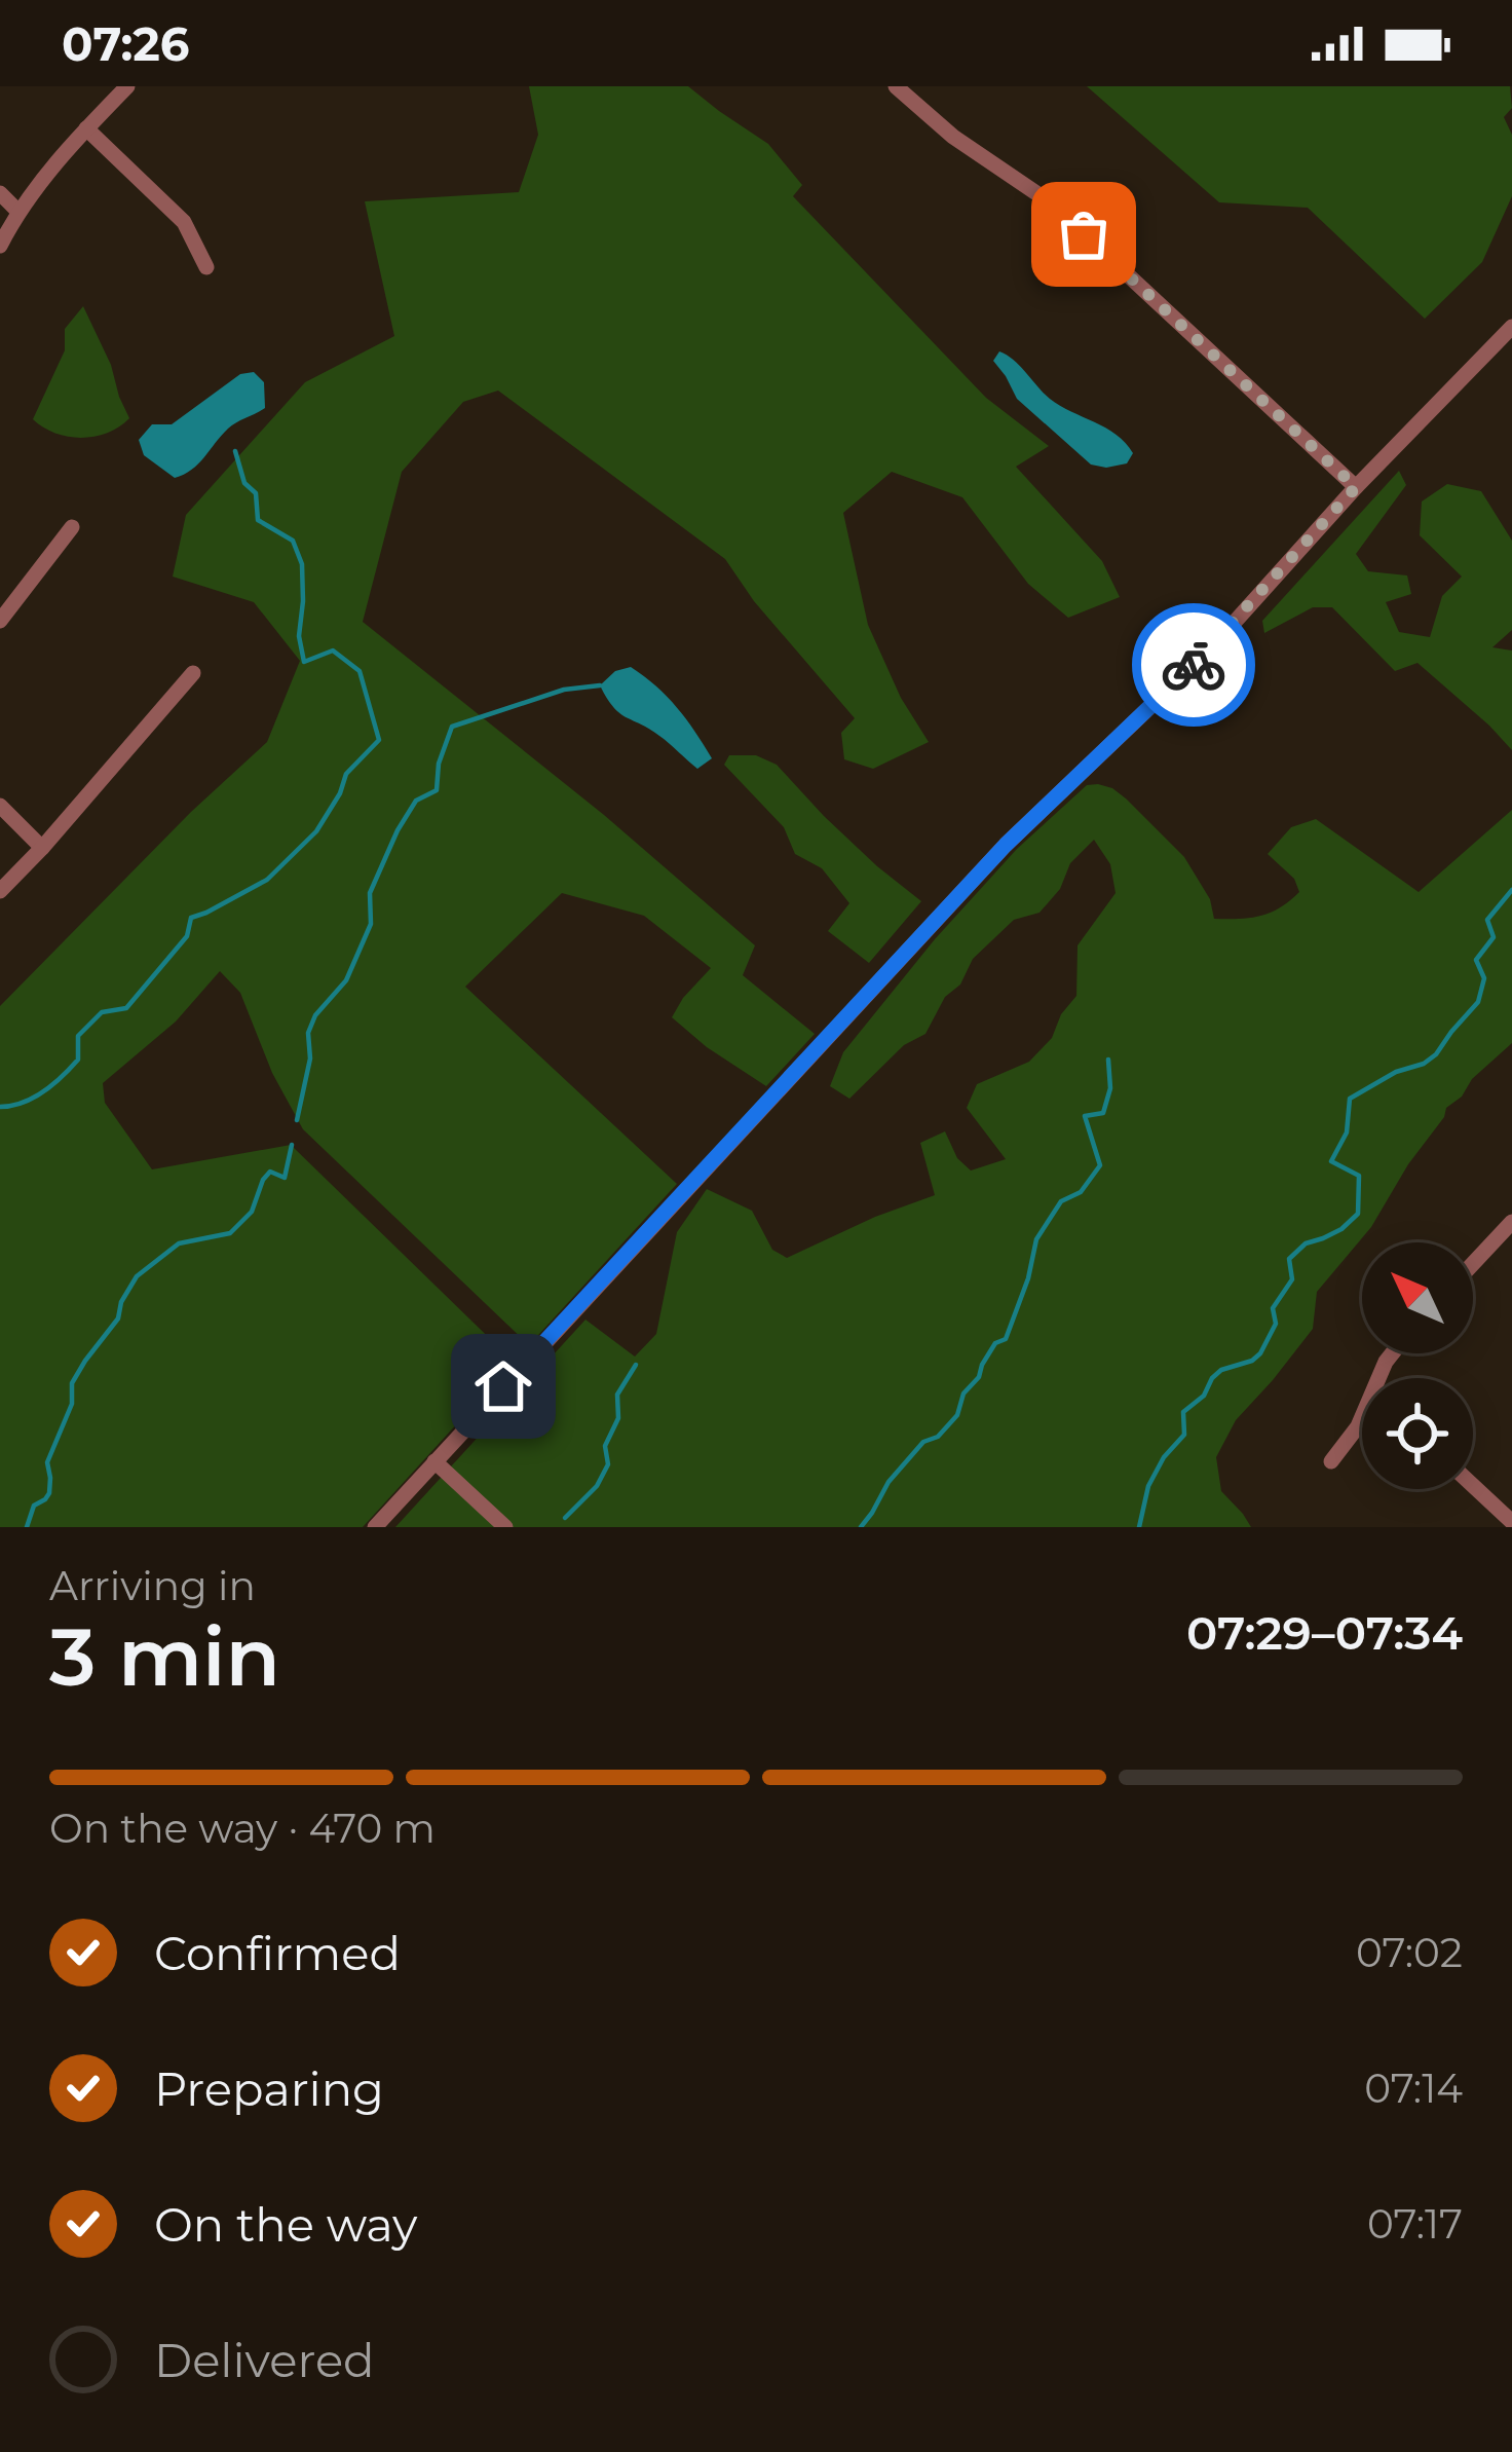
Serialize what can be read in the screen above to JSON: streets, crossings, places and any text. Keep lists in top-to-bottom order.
{
  "north": "top left",
  "page": {
    "status": "07:26",
    "heading": ["3 min", "Arriving in", "07:29–07:34"],
    "bar": "On the way · 470 m",
    "list": [
      ["Confirmed", "07:02"],
      ["Preparing", "07:14"],
      ["On the way", "07:17"],
      "Delivered"
    ]
  }
}
